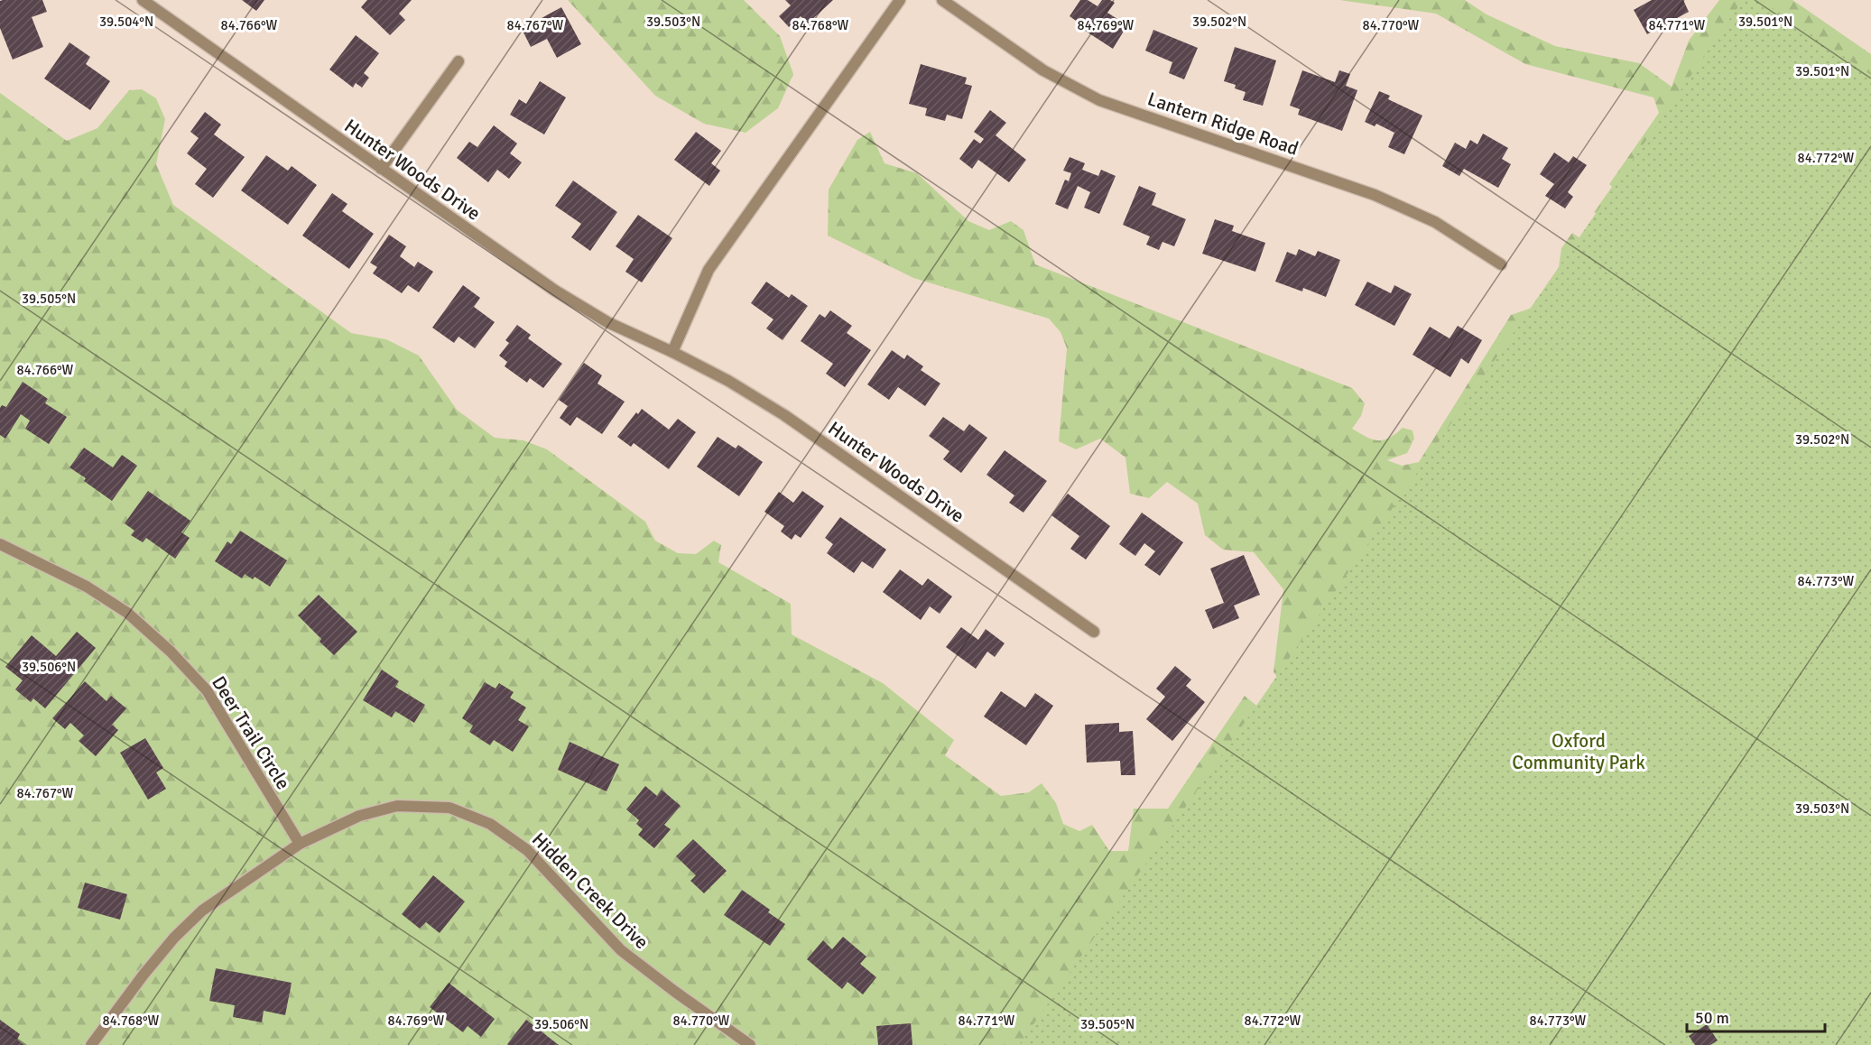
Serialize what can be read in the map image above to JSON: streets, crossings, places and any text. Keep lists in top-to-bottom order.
{
  "streets": {
    "street": [
      "Lantern Ridge Road",
      "Hunter Woods Drive",
      "Deer Trail Circle",
      "Hidden Creek Drive"
    ]
  },
  "crossings": [
    ["Deer Trail Circle", "Hidden Creek Drive"]
  ],
  "parks": ["Oxford Community Park"],
  "scale_bar": "50 m",
  "coordinates": [
    "39.501°N",
    "39.504°N",
    "39.503°N",
    "39.502°N",
    "84.766°W",
    "84.767°W",
    "84.768°W",
    "84.769°W",
    "84.770°W",
    "84.771°W",
    "84.772°W",
    "39.505°N",
    "84.773°W",
    "39.506°N"
  ]
}
